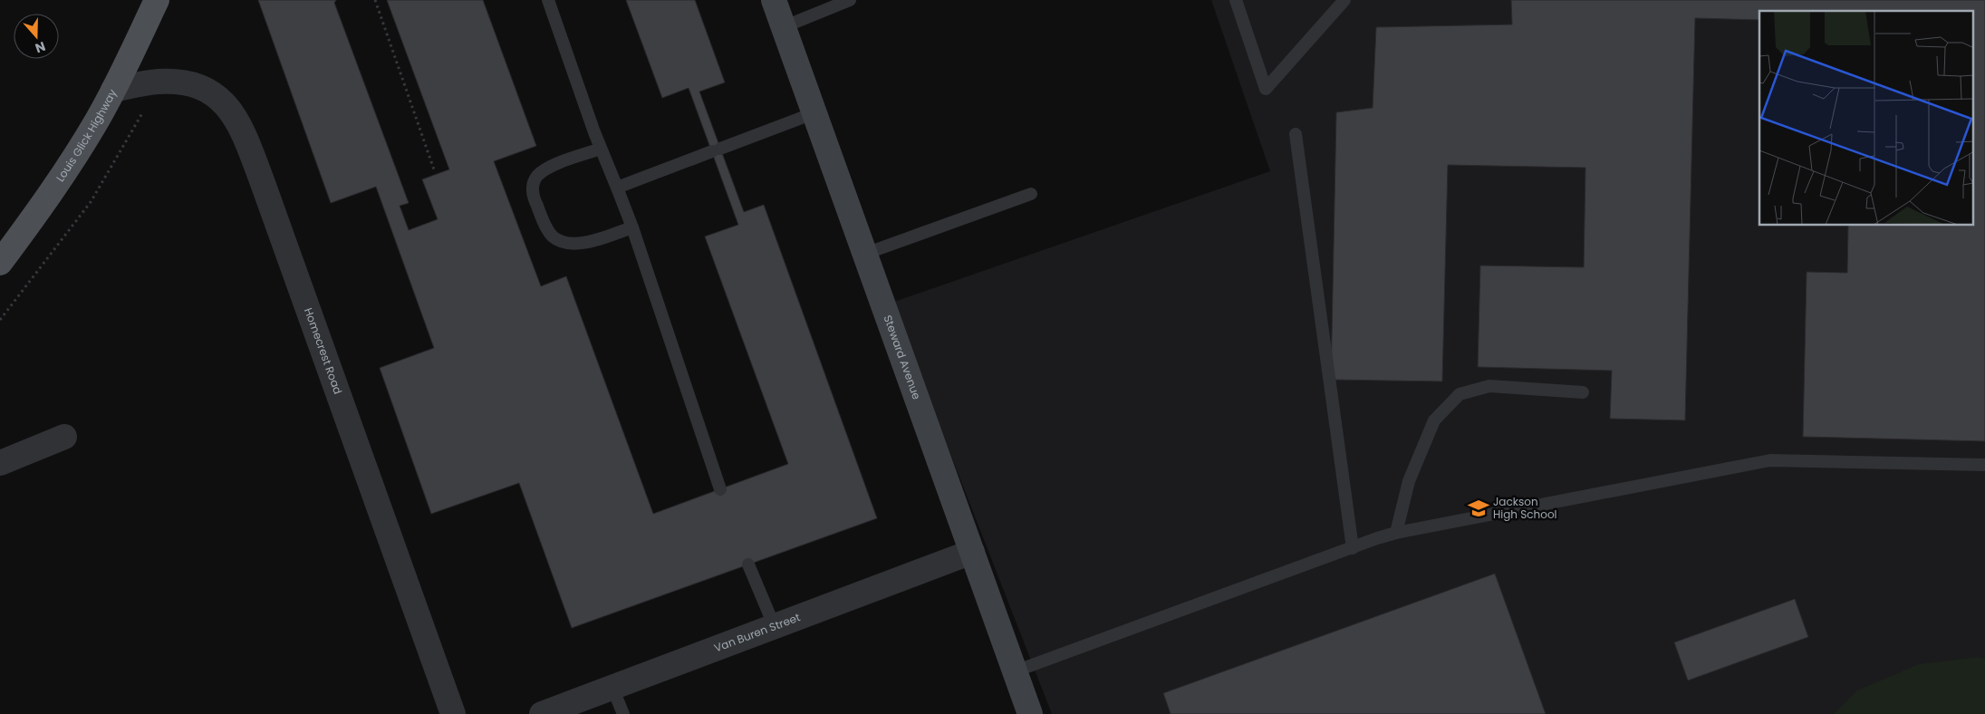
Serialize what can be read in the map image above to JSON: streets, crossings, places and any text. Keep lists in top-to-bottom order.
{
  "streets": {
    "main road": ["Louis Glick Highway", "Steward Avenue"],
    "street": ["Homecrest Road", "Van Buren Street"]
  },
  "crossings": [
    ["Louis Glick Highway", "Homecrest Road"],
    ["Steward Avenue", "Van Buren Street"]
  ],
  "places": {
    "school or university": ["Jackson High School"]
  },
  "north": "bottom"
}
